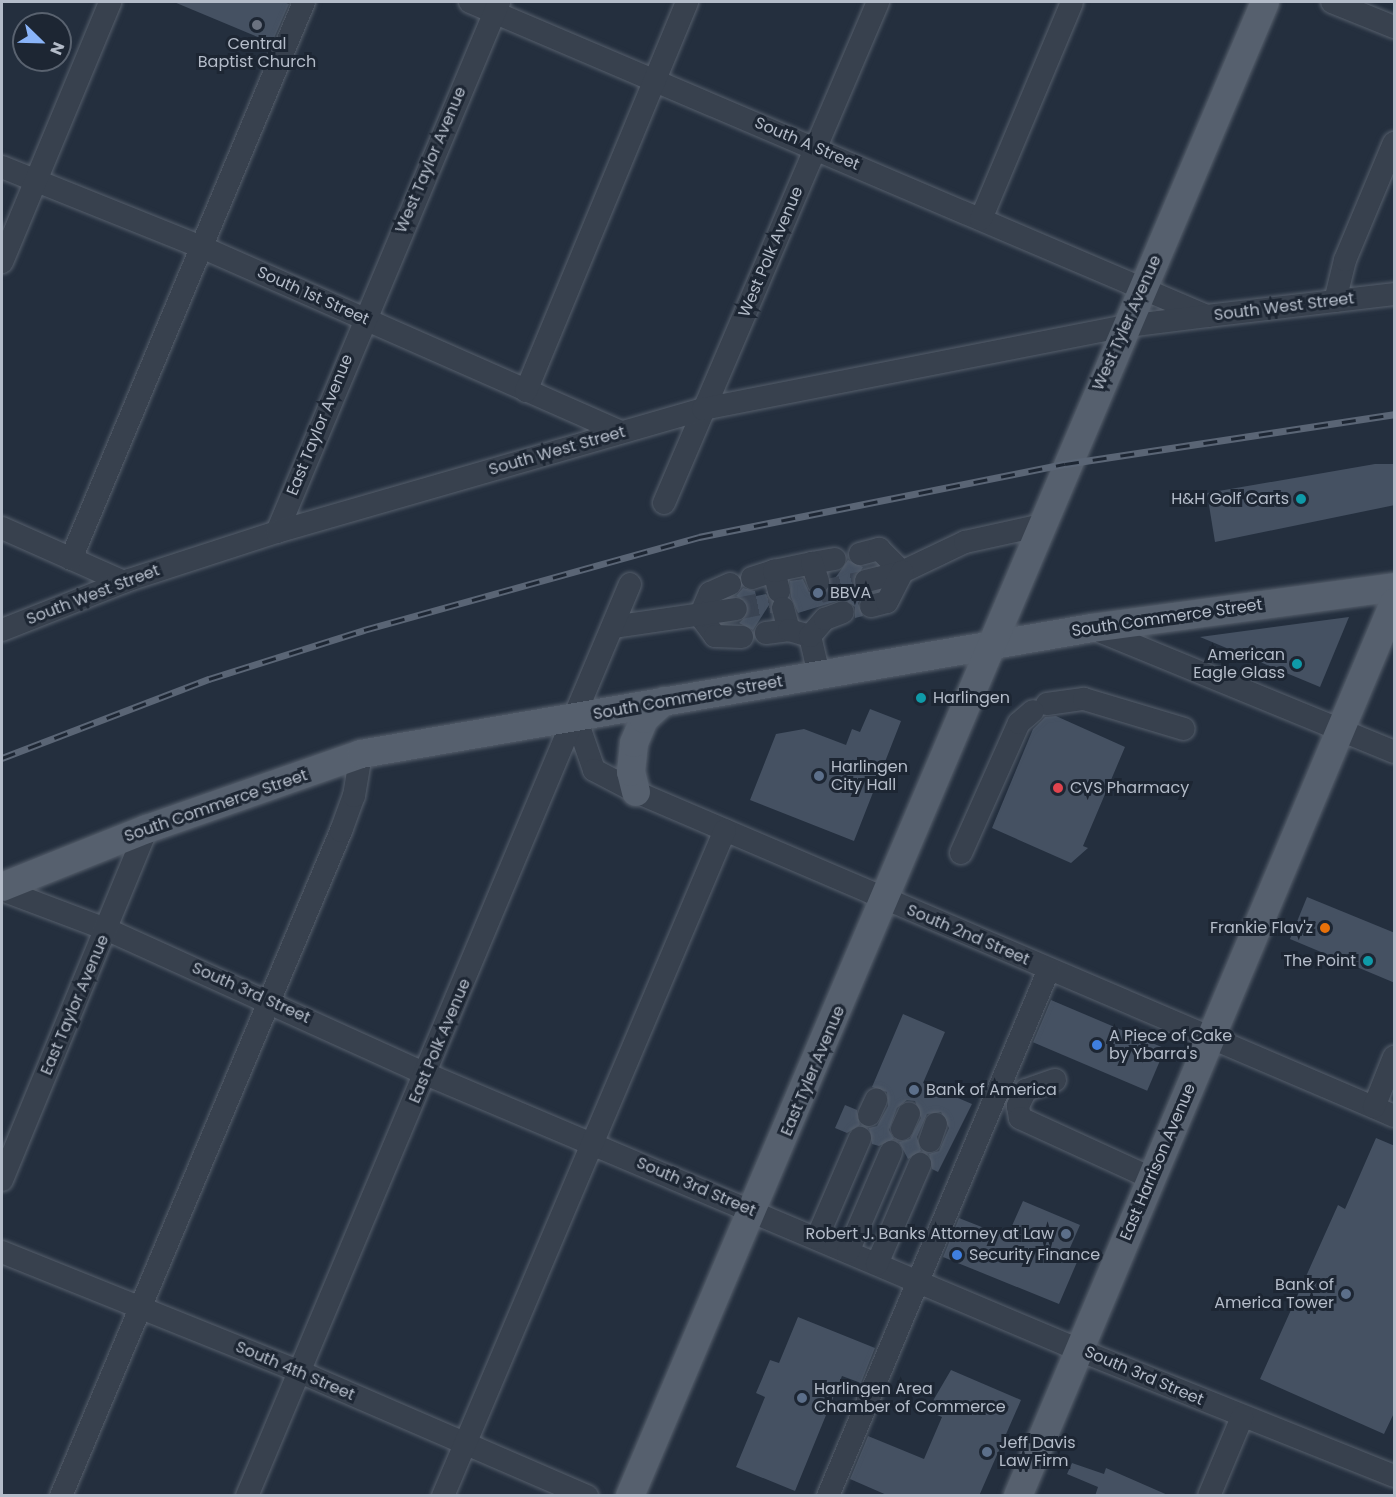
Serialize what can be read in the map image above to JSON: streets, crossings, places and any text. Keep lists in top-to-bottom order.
{
  "streets": {
    "main road": [
      "West Tyler Avenue",
      "South Commerce Street",
      "East Tyler Avenue",
      "East Harrison Avenue"
    ],
    "street": [
      "South A Street",
      "West Taylor Avenue",
      "West Polk Avenue",
      "South 1st Street",
      "South West Street",
      "East Taylor Avenue",
      "South 2nd Street",
      "South 3rd Street",
      "East Polk Avenue",
      "South 4th Street"
    ]
  },
  "crossings": [
    ["South A Street", "West Taylor Avenue"],
    ["South A Street", "West Polk Avenue"],
    ["South A Street", "South West Street"],
    ["South A Street", "West Tyler Avenue"],
    ["West Taylor Avenue", "South 1st Street"],
    ["West Taylor Avenue", "East Taylor Avenue"],
    ["West Polk Avenue", "South West Street"],
    ["South 1st Street", "South West Street"],
    ["South 1st Street", "East Taylor Avenue"],
    ["South West Street", "West Tyler Avenue"],
    ["South West Street", "East Taylor Avenue"],
    ["West Tyler Avenue", "South Commerce Street"],
    ["West Tyler Avenue", "East Tyler Avenue"],
    ["East Taylor Avenue", "South Commerce Street"],
    ["East Taylor Avenue", "South 3rd Street"],
    ["South Commerce Street", "South 2nd Street"],
    ["South Commerce Street", "South 3rd Street"],
    ["South Commerce Street", "East Polk Avenue"],
    ["South Commerce Street", "East Tyler Avenue"],
    ["South 2nd Street", "East Polk Avenue"],
    ["South 2nd Street", "East Tyler Avenue"],
    ["South 2nd Street", "East Harrison Avenue"],
    ["South 3rd Street", "East Polk Avenue"],
    ["South 3rd Street", "East Tyler Avenue"],
    ["South 3rd Street", "East Harrison Avenue"],
    ["East Polk Avenue", "South 4th Street"]
  ],
  "places": [
    "Central Baptist Church",
    "H&H Golf Carts",
    "BBVA",
    "American Eagle Glass",
    "Harlingen",
    "Harlingen City Hall",
    "CVS Pharmacy",
    "Frankie Flav'z",
    "The Point",
    "A Piece of Cake by Ybarra's",
    "Bank of America",
    "Robert J. Banks Attorney at Law",
    "Security Finance",
    "Bank of America Tower",
    "Harlingen Area Chamber of Commerce",
    "Jeff Davis Law Firm"
  ],
  "north": "bottom right"
}
